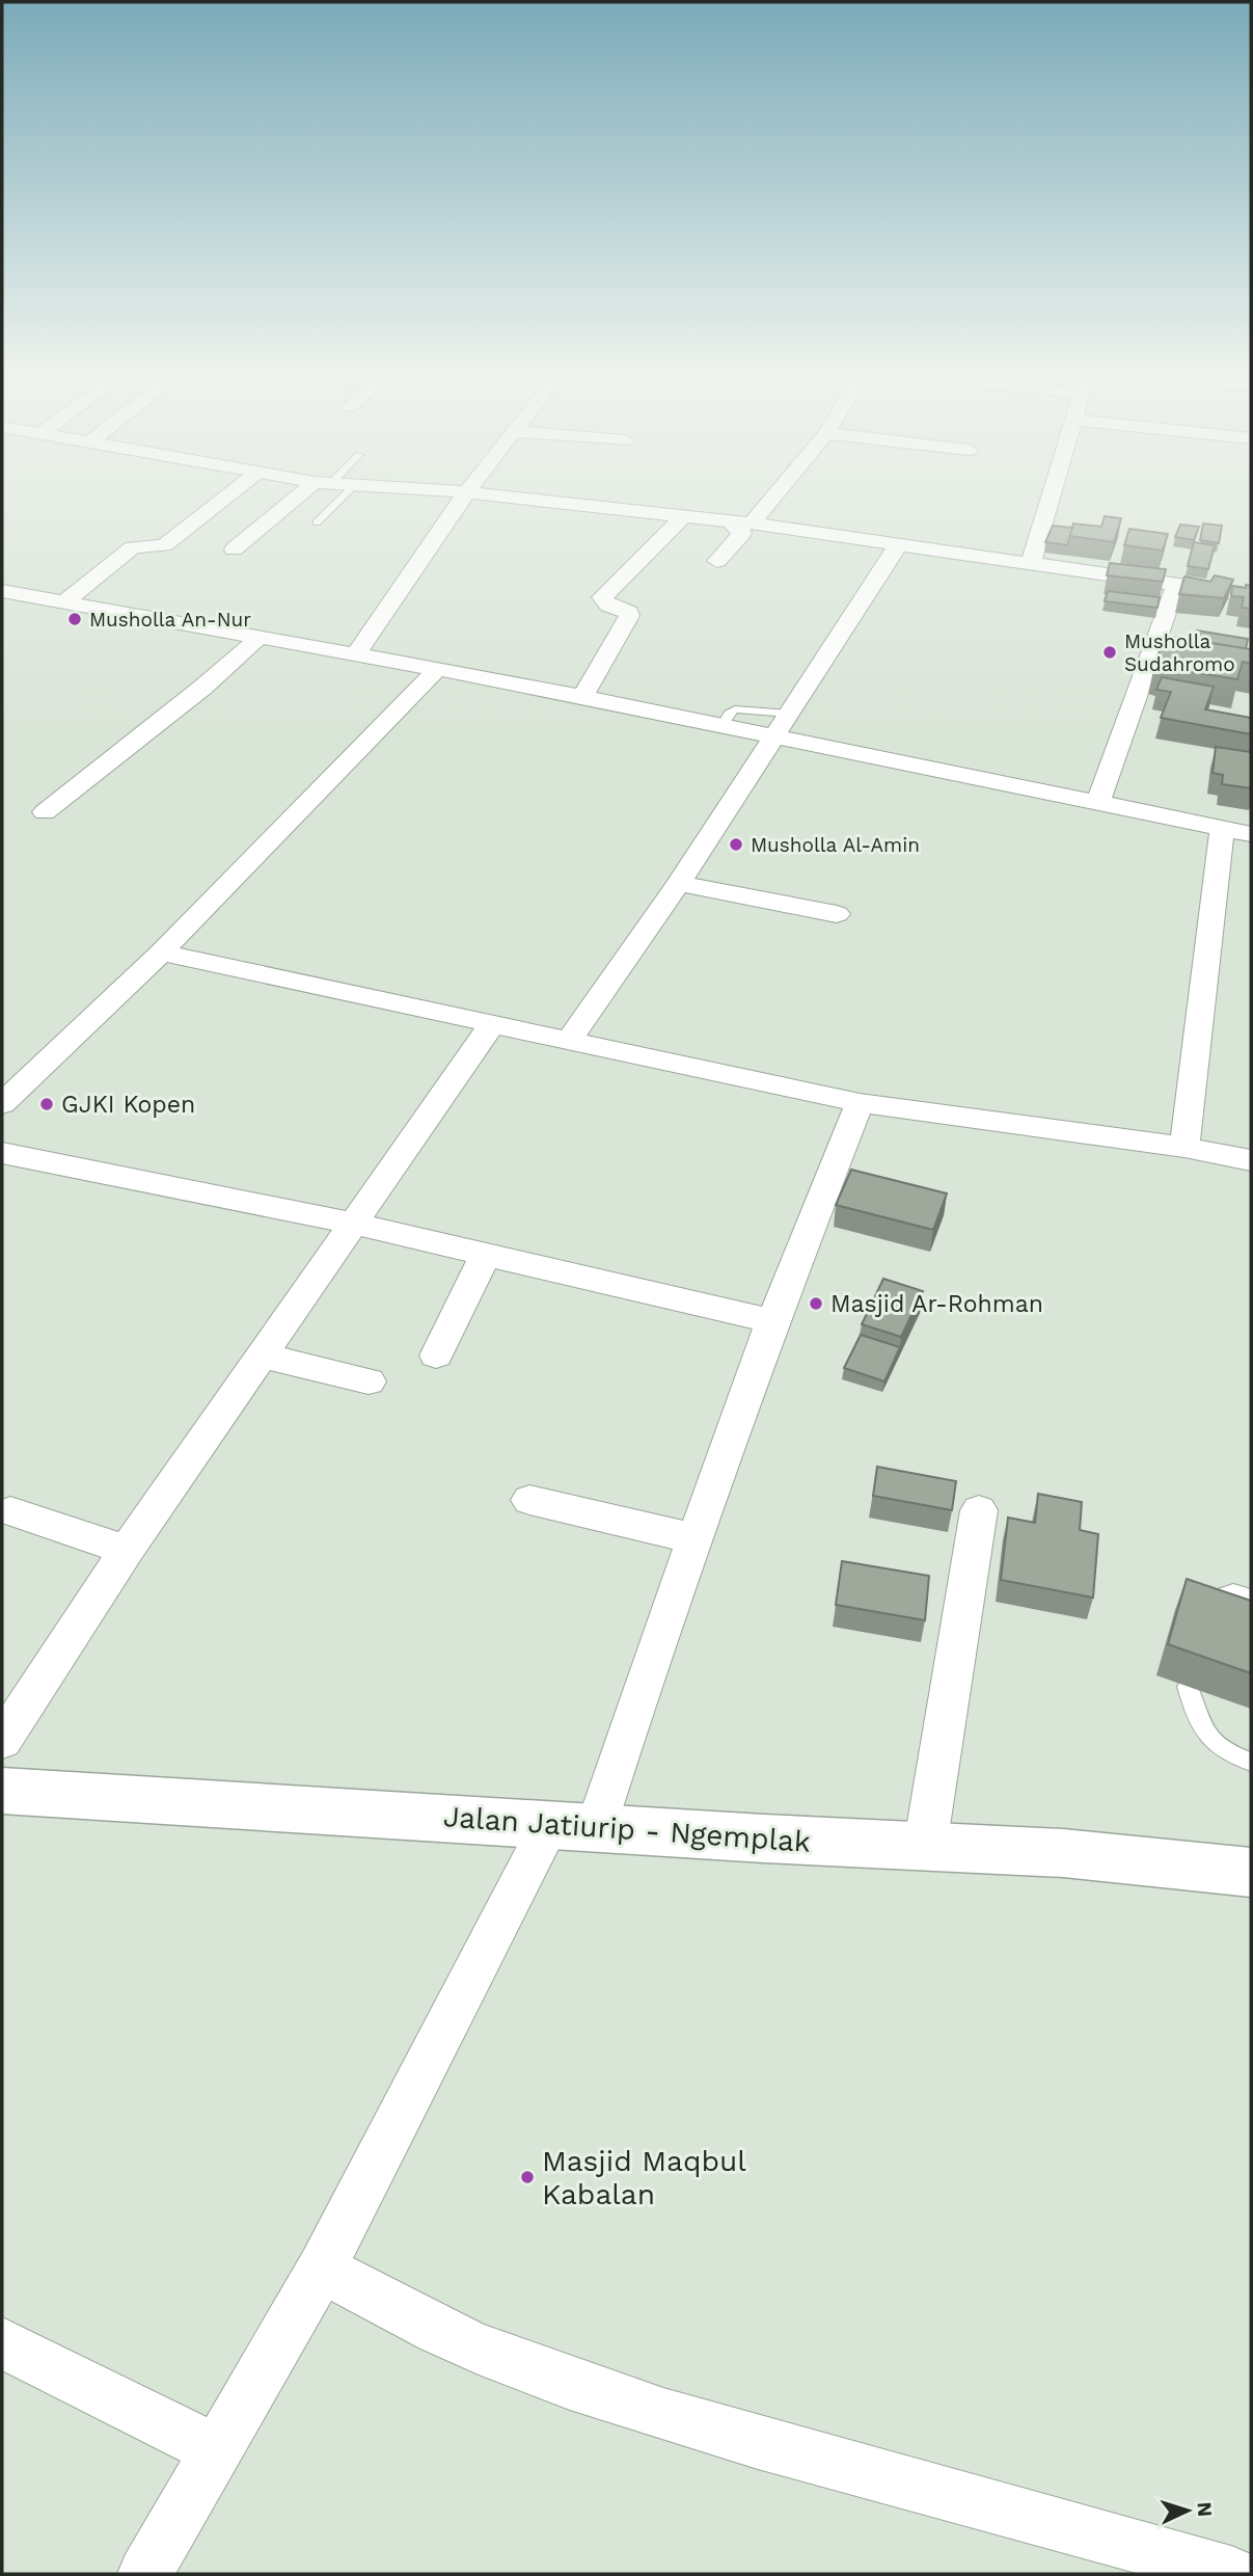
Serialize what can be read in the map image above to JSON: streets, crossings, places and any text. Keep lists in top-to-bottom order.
{
  "streets": {
    "street": ["Jalan Jatiurip - Ngemplak"]
  },
  "places": [
    "Musholla An-Nur",
    "Musholla Sudahromo",
    "Musholla Al-Amin",
    "GJKI Kopen",
    "Masjid Ar-Rohman",
    "Masjid Maqbul Kabalan"
  ],
  "north": "right"
}
